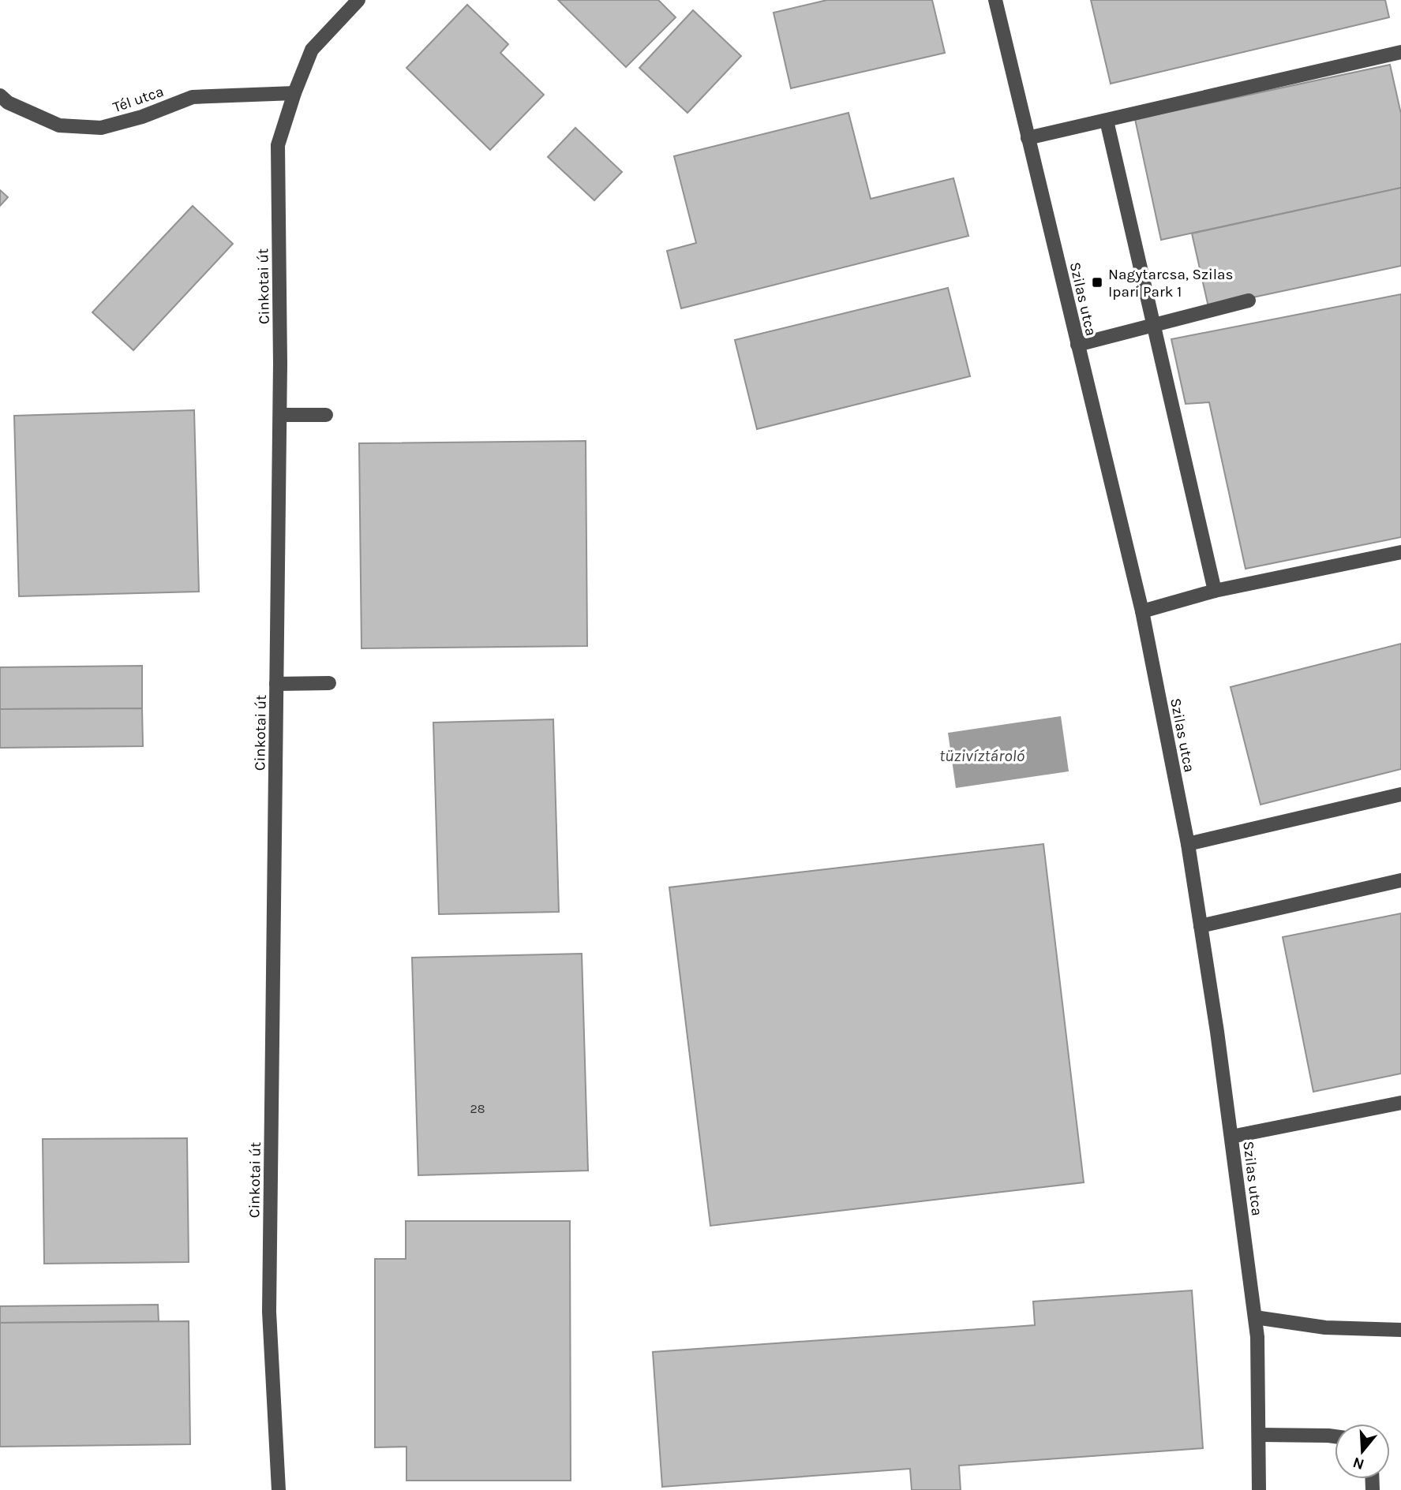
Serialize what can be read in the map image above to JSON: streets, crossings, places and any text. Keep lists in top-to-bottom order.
{
  "streets": {
    "street": ["Tél utca", "Cinkotai út", "Szilas utca"]
  },
  "crossings": [
    ["Tél utca", "Cinkotai út"]
  ],
  "water": ["tüzivíztároló"],
  "places": {
    "transit": ["Nagytarcsa, Szilas Ipari Park 1"]
  },
  "house_numbers": ["28"],
  "north": "bottom"
}
